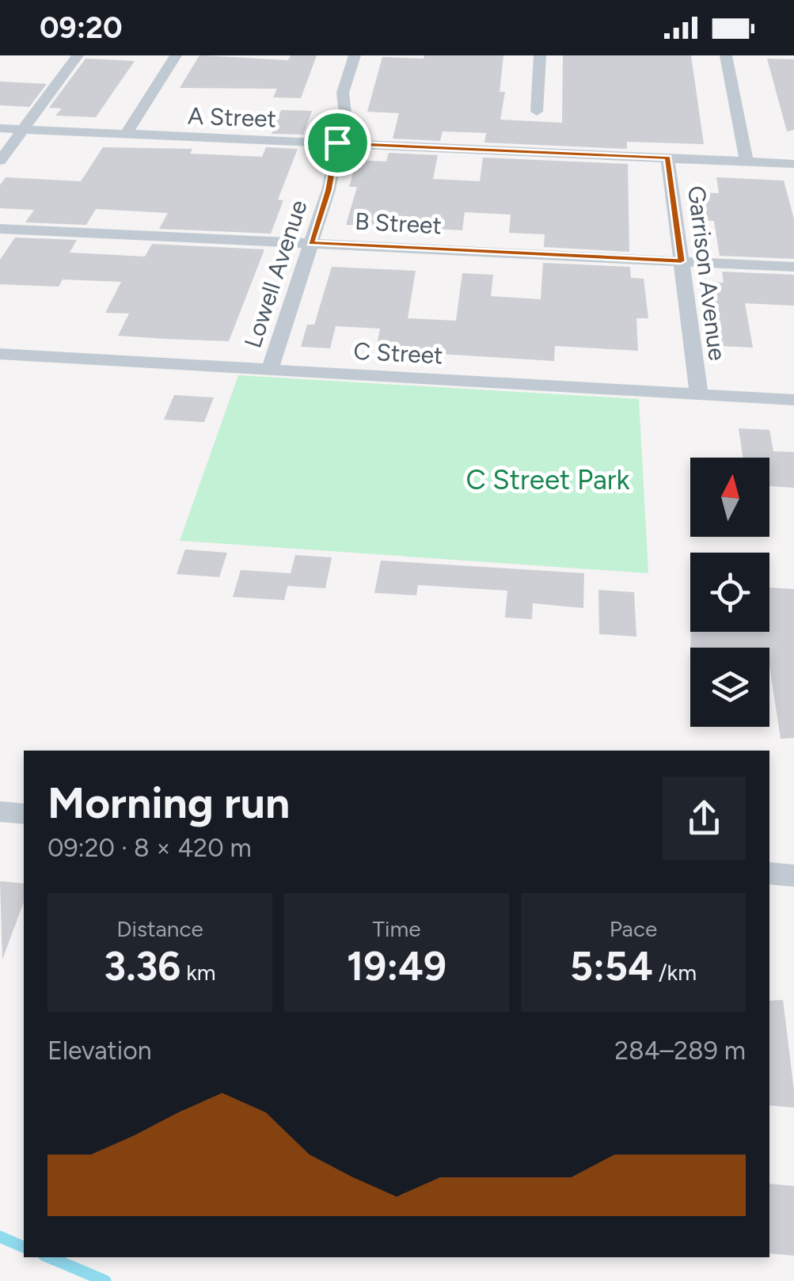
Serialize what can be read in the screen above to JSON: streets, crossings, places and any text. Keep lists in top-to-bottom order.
{
  "streets": {
    "street": [
      "A Street",
      "B Street",
      "Garrison Avenue",
      "Lowell Avenue",
      "C Street"
    ]
  },
  "crossings": [
    ["A Street", "Garrison Avenue"],
    ["A Street", "Lowell Avenue"],
    ["B Street", "Garrison Avenue"],
    ["B Street", "Lowell Avenue"],
    ["Garrison Avenue", "C Street"],
    ["Lowell Avenue", "C Street"]
  ],
  "parks": ["C Street Park"],
  "north": "top",
  "page": {
    "status": "09:20",
    "heading": ["Morning run", "09:20 · 8 × 420 m"],
    "stats": [
      ["Distance", "3.36 km"],
      ["Time", "19:49"],
      ["Pace", "5:54 /km"]
    ],
    "chart": ["Elevation", "284–289 m"]
  }
}
